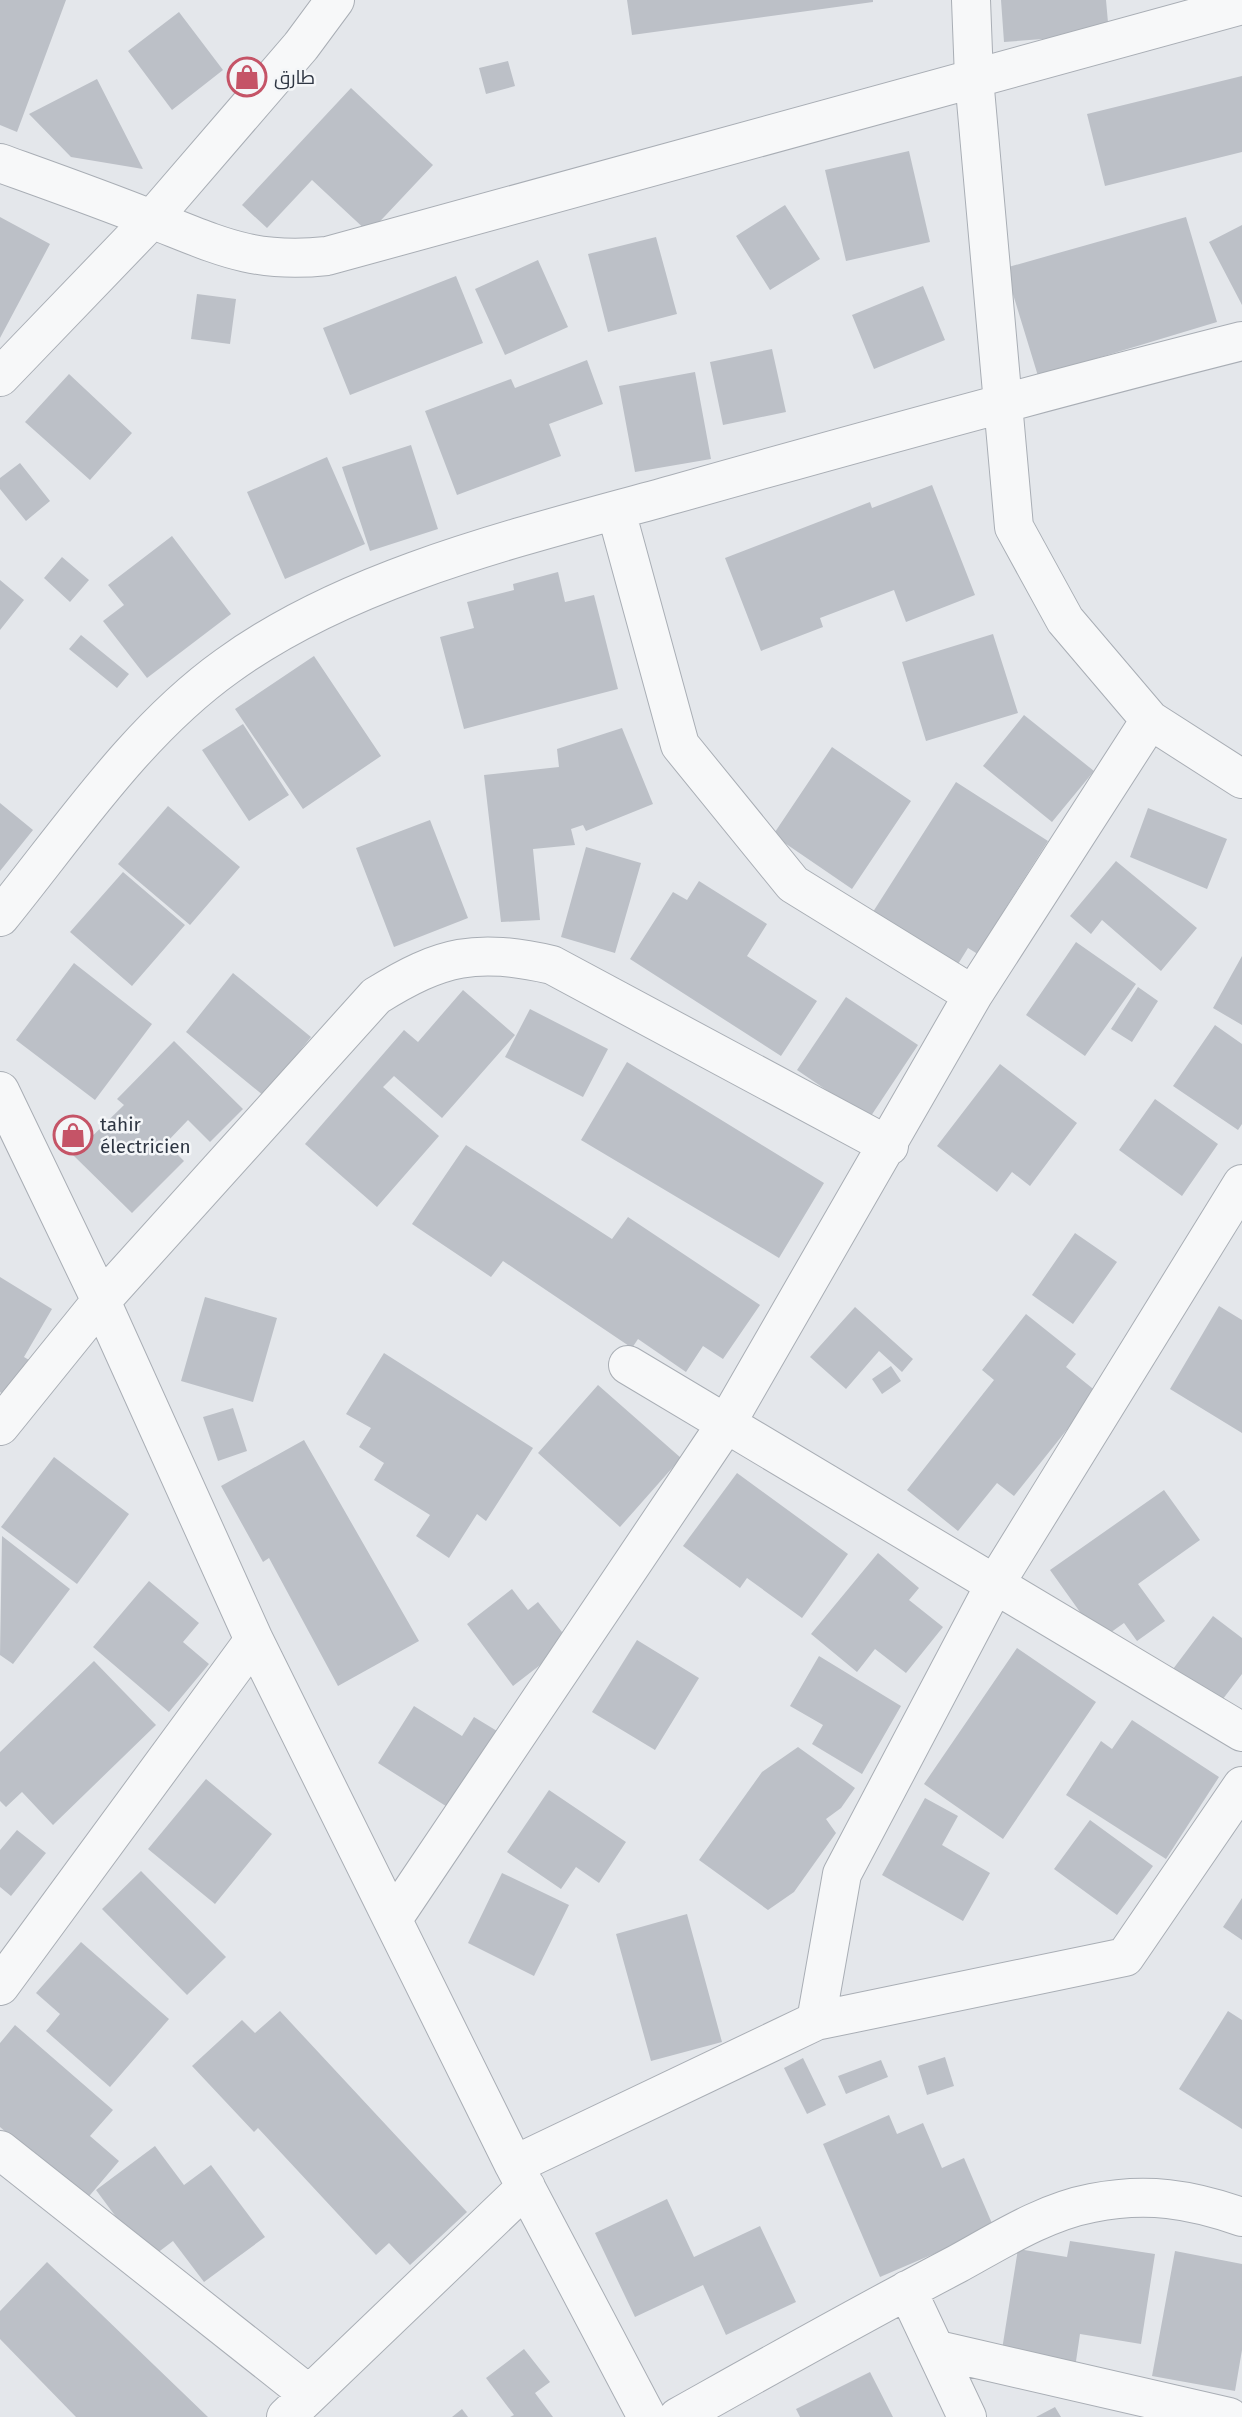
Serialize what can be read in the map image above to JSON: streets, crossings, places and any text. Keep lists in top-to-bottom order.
{
  "places": {
    "shop": ["طارق", "tahir électricien"]
  }
}
